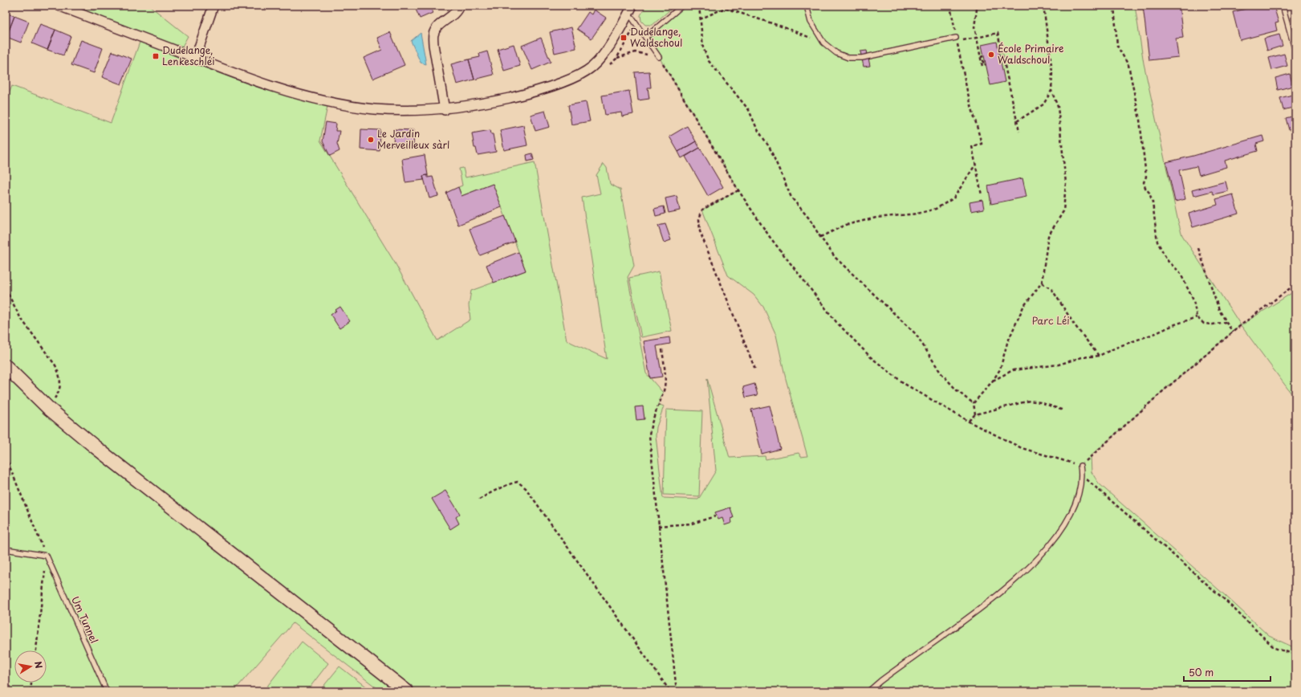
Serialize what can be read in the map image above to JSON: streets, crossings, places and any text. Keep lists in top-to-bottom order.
{
  "streets": {
    "lane": ["Um Tunnel"]
  },
  "parks": ["Parc Léi"],
  "places": {
    "transit": ["Dudelange, Waldschoul", "Dudelange, Lenkeschléi"],
    "other": ["École Primaire Waldschoul", "Le Jardin Merveilleux sàrl"]
  },
  "scale_bar": "50 m",
  "north": "right"
}
